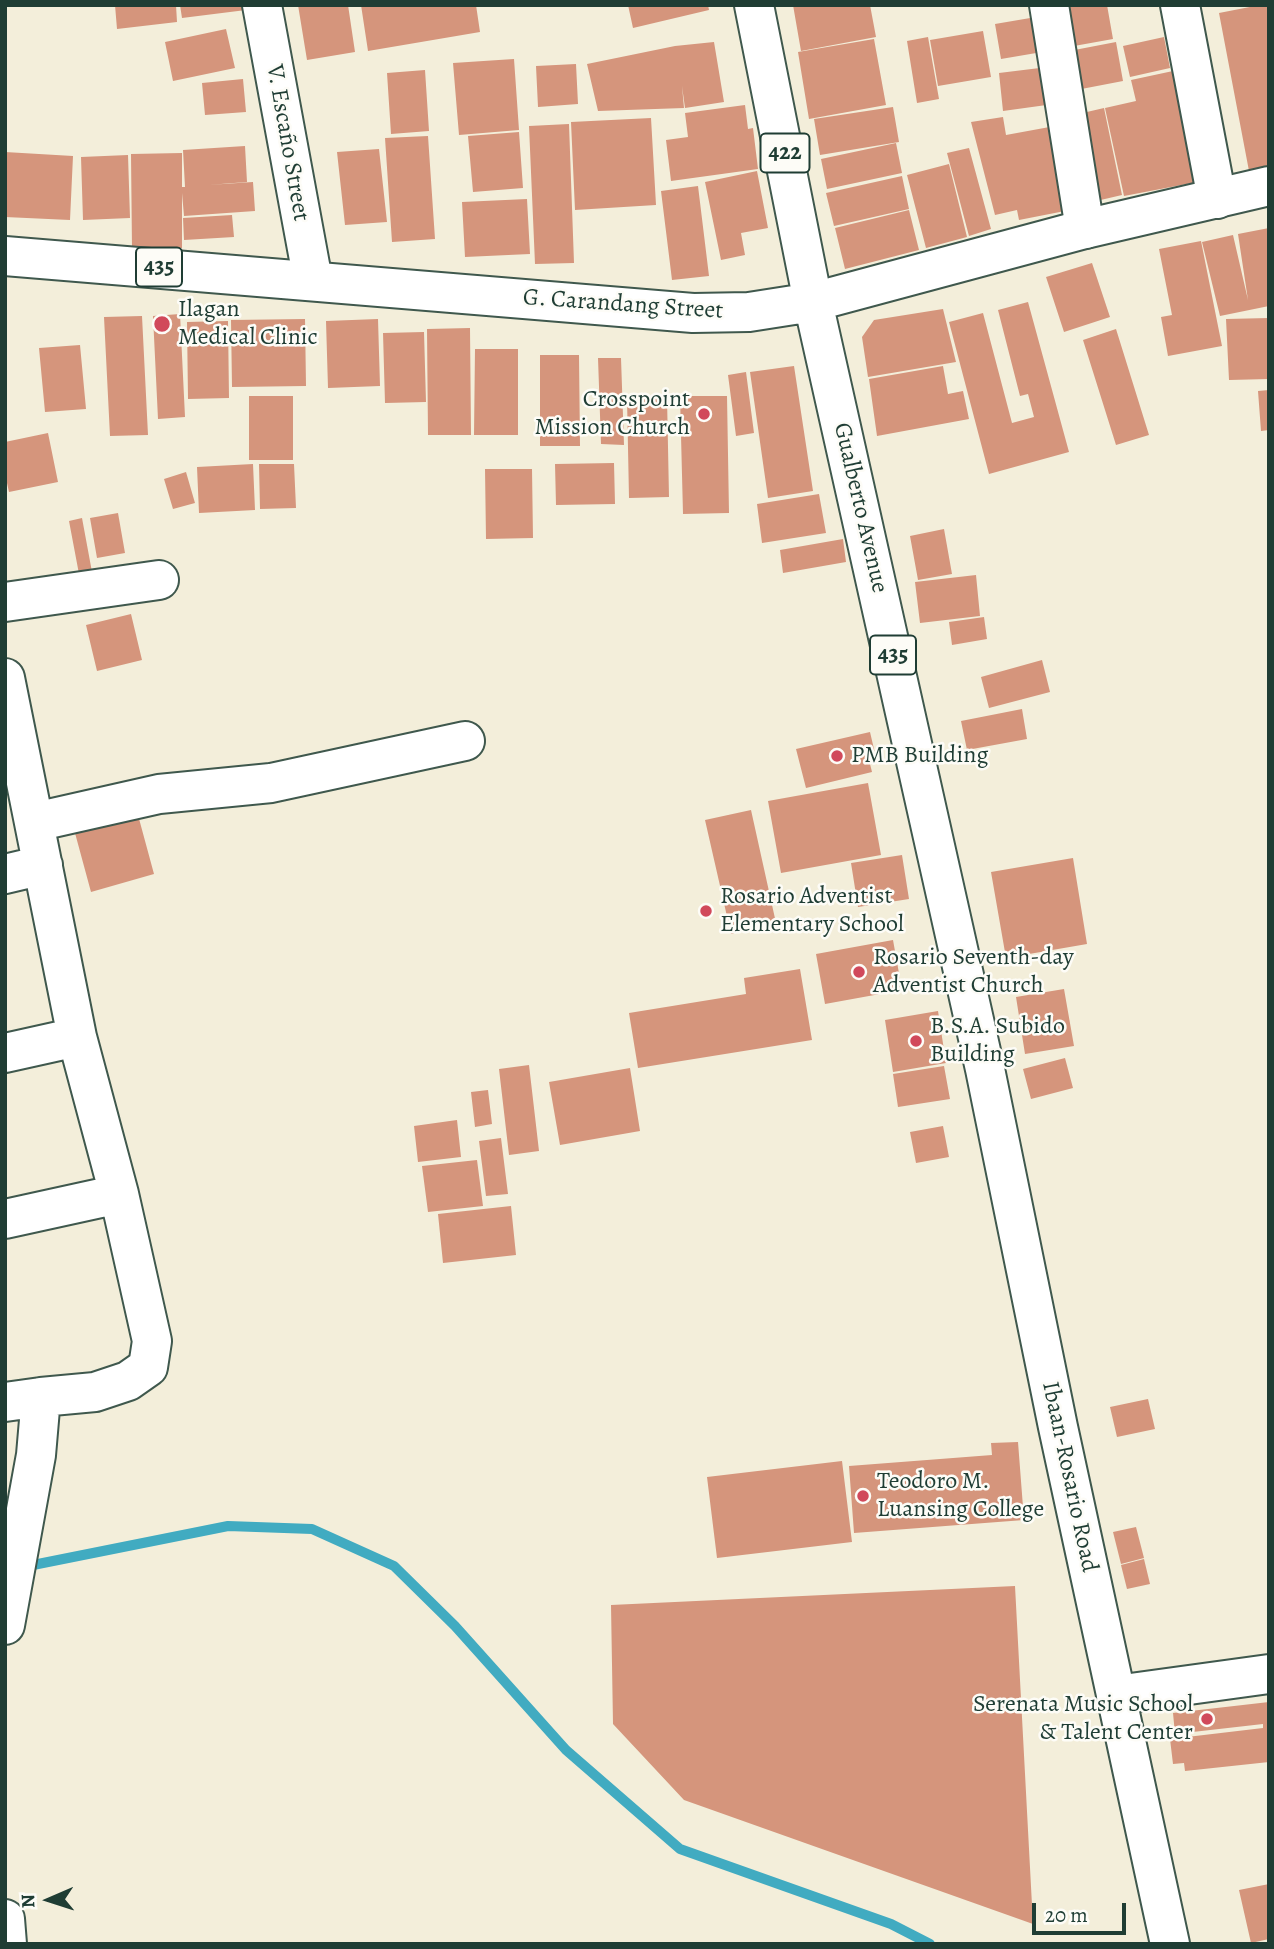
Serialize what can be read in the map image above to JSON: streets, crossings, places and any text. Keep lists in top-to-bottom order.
{
  "streets": {
    "main road": [
      "V. Escaño Street",
      "422",
      "435",
      "G. Carandang Street",
      "Gualberto Avenue",
      "Ibaan-Rosario Road"
    ]
  },
  "crossings": [
    ["V. Escaño Street", "G. Carandang Street"],
    ["G. Carandang Street", "Gualberto Avenue"],
    ["Gualberto Avenue", "Ibaan-Rosario Road"]
  ],
  "places": [
    "Ilagan Medical Clinic",
    "Crosspoint Mission Church",
    "PMB Building",
    "Rosario Adventist Elementary School",
    "Rosario Seventh-day Adventist Church",
    "B.S.A. Subido Building",
    "Teodoro M. Luansing College",
    "Serenata Music School & Talent Center"
  ],
  "scale_bar": "20 m",
  "north": "left"
}
